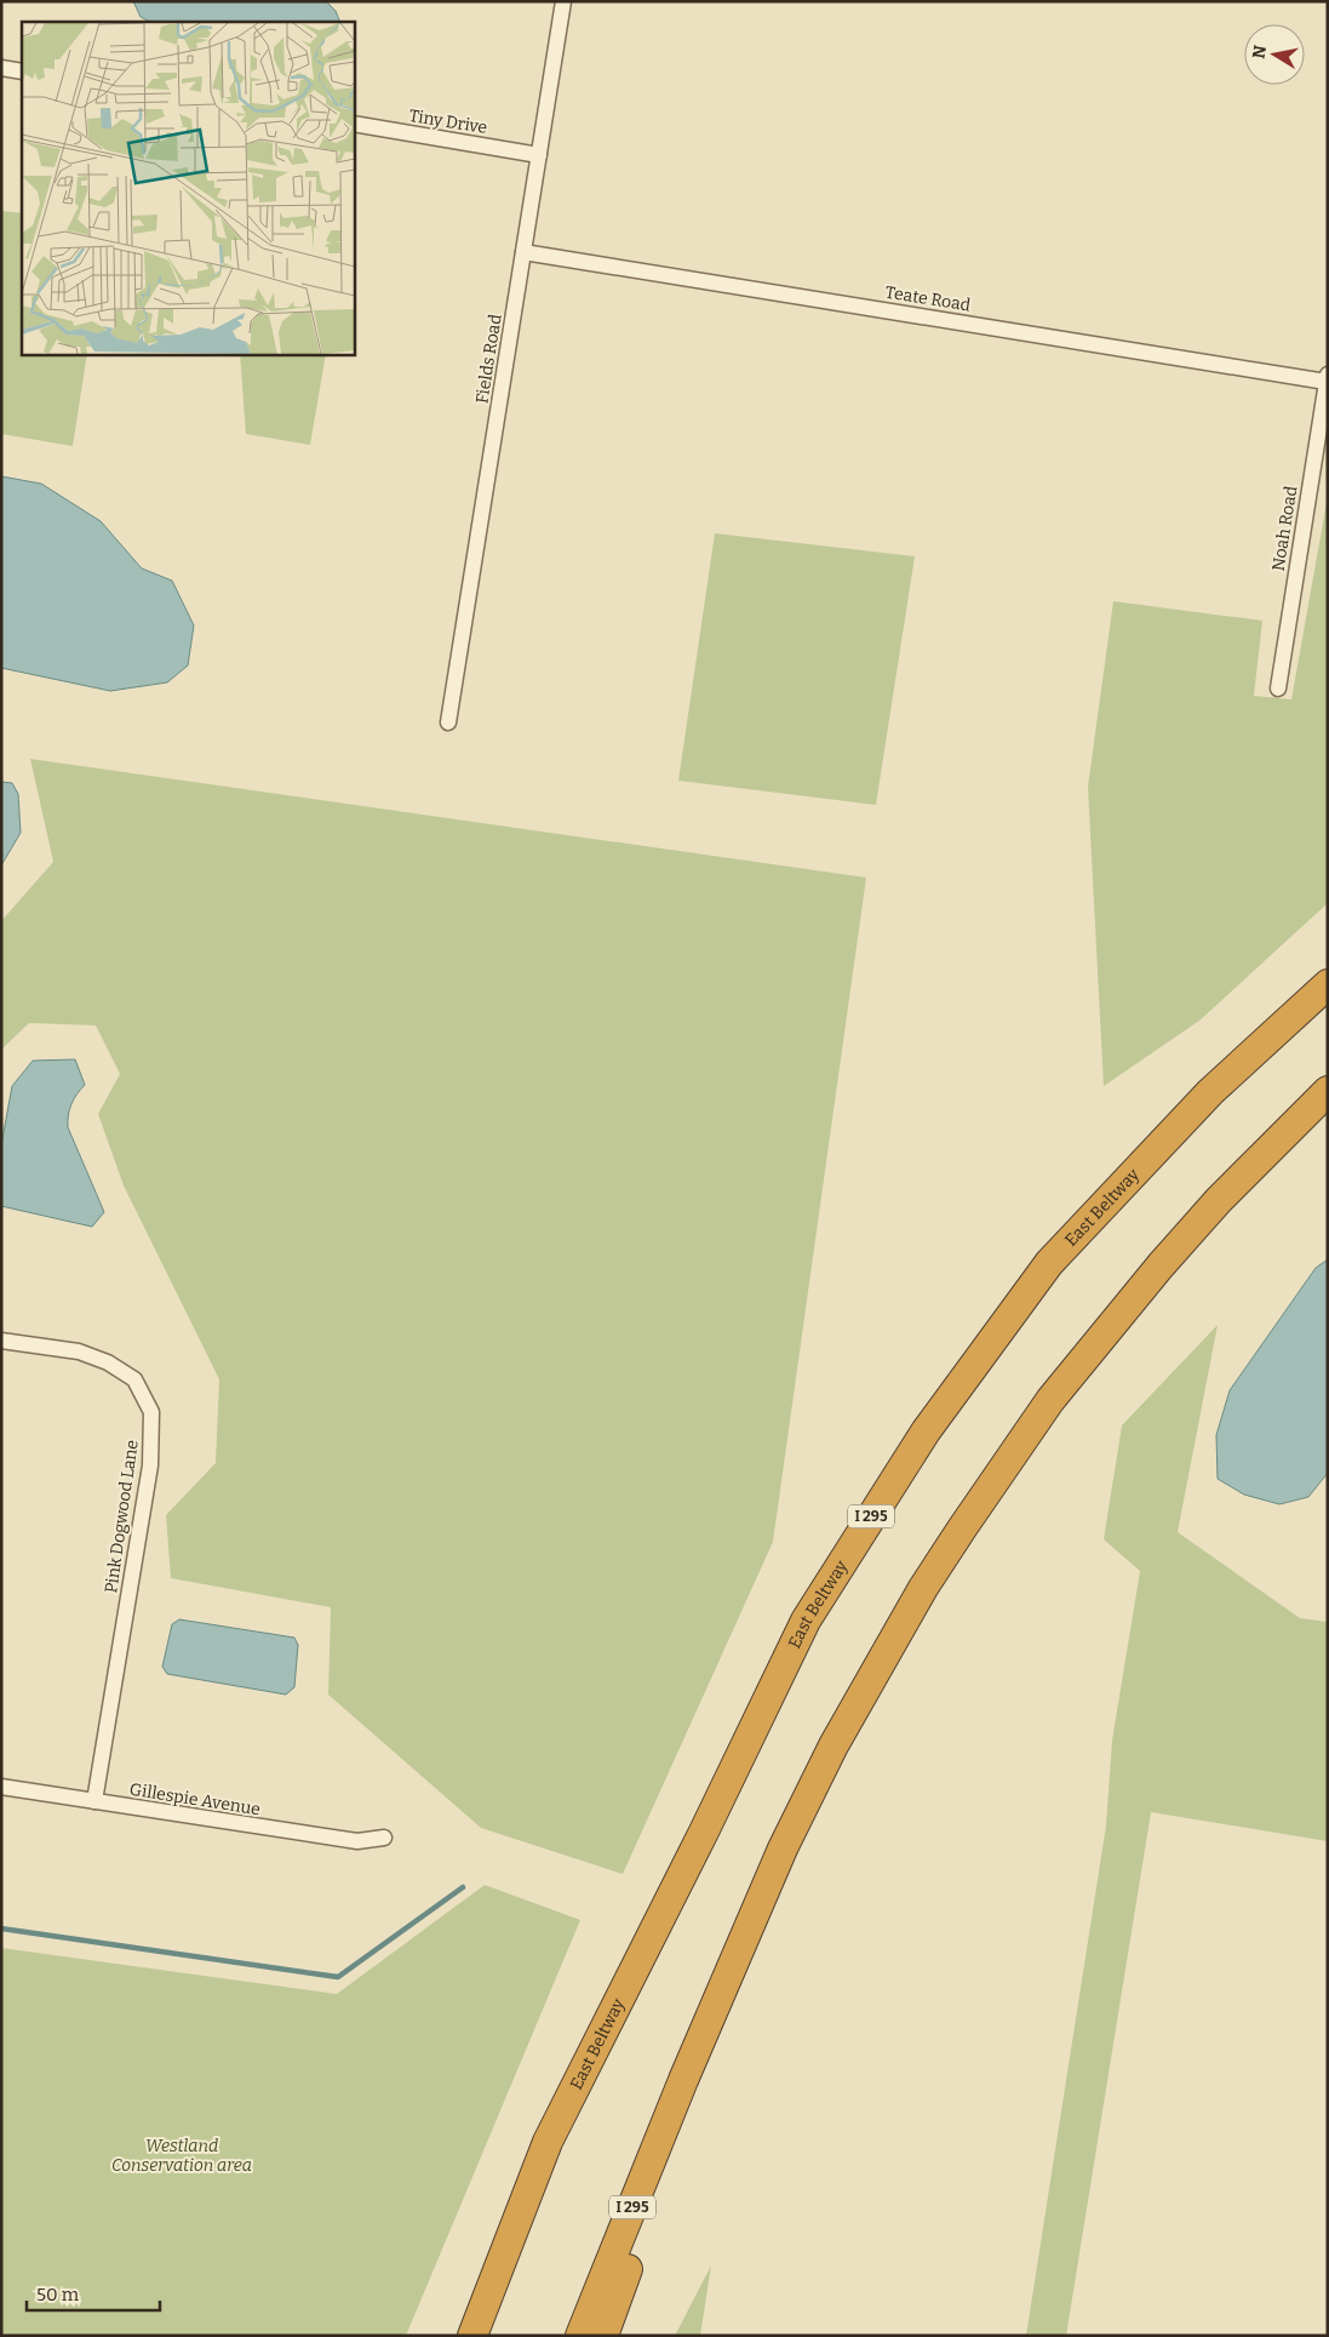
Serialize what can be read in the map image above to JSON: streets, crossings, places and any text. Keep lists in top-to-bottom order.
{
  "streets": {
    "highway": ["East Beltway", "I 295"],
    "street": [
      "Tiny Drive",
      "Teate Road",
      "Fields Road",
      "Noah Road",
      "Pink Dogwood Lane",
      "Gillespie Avenue"
    ]
  },
  "crossings": [
    ["Tiny Drive", "Fields Road"],
    ["Teate Road", "Fields Road"],
    ["Teate Road", "Noah Road"],
    ["Pink Dogwood Lane", "Gillespie Avenue"]
  ],
  "parks": ["Westland Conservation area"],
  "scale_bar": "50 m",
  "north": "left"
}
